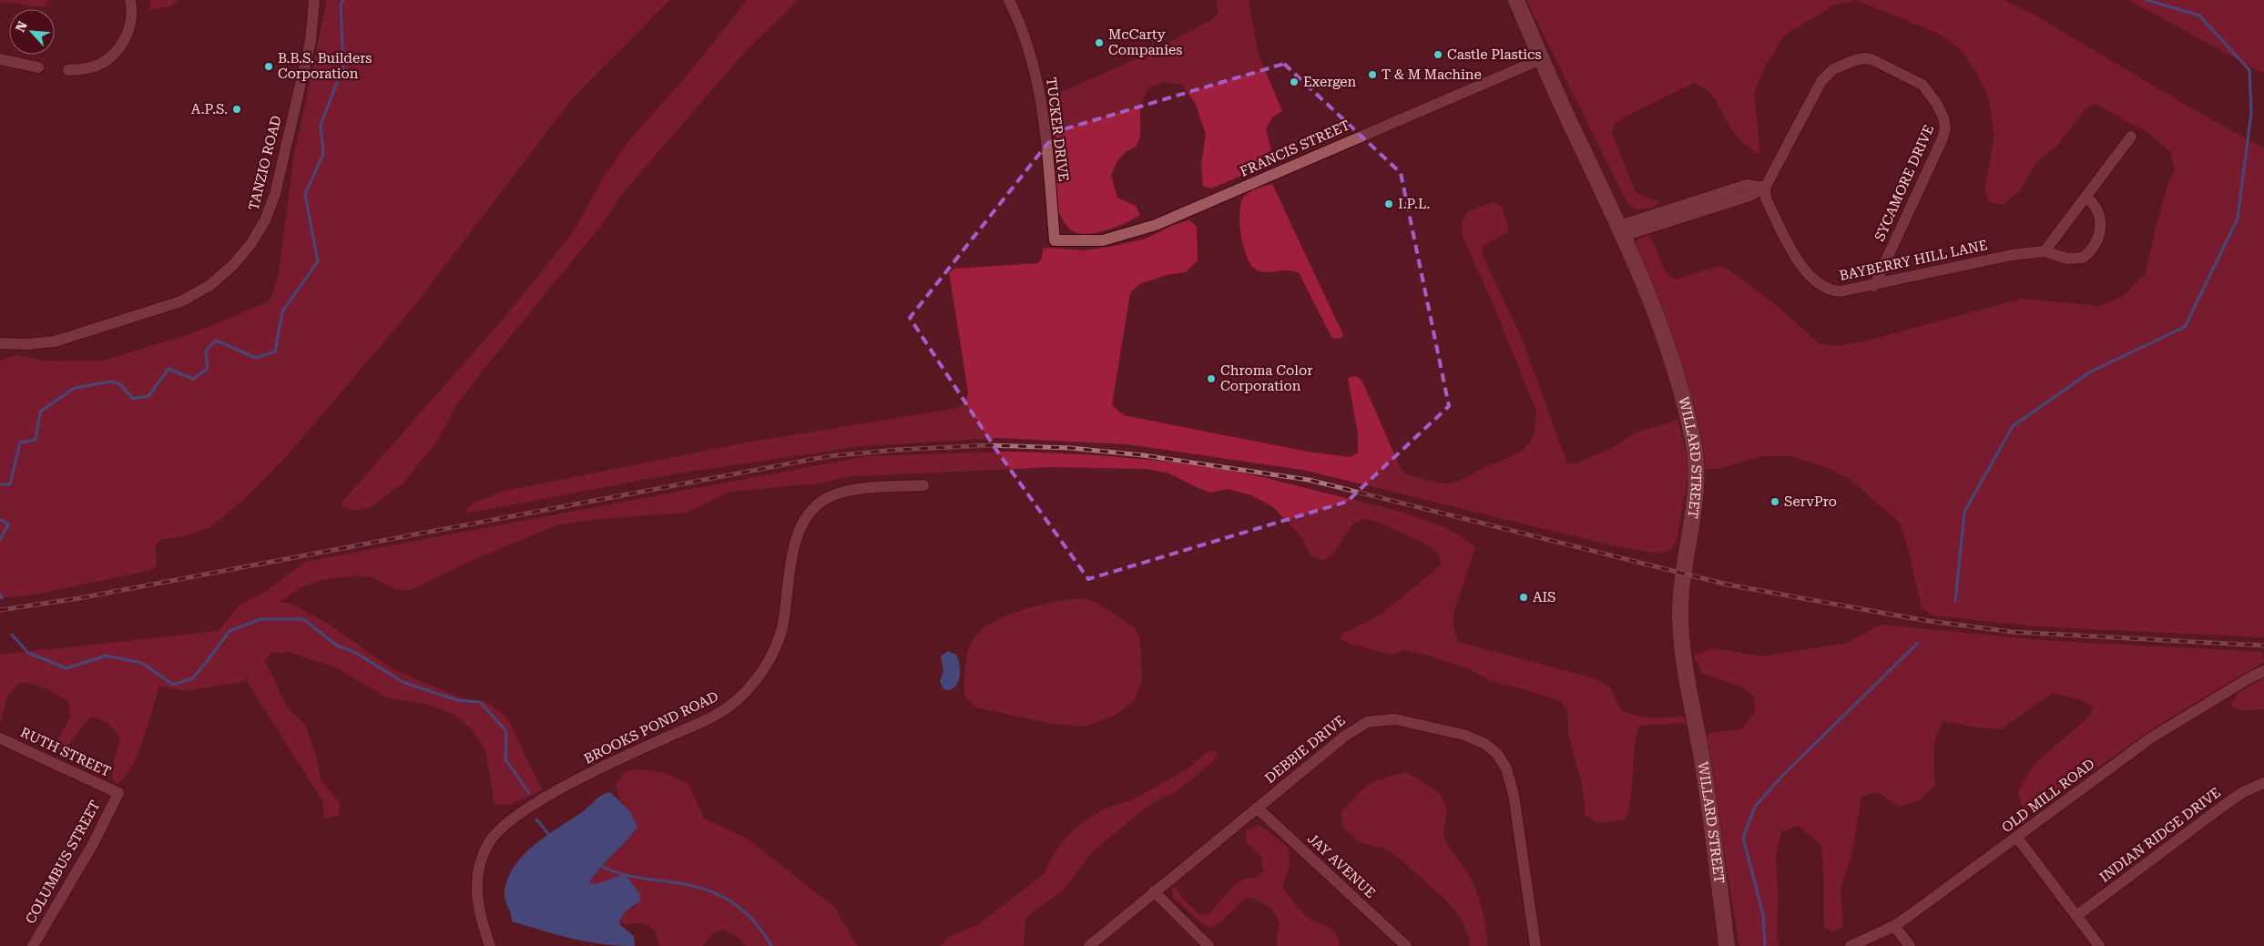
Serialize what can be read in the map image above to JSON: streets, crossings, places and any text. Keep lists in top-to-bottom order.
{
  "streets": {
    "street": [
      "TUCKER DRIVE",
      "FRANCIS STREET",
      "TANZIO ROAD",
      "SYCAMORE DRIVE",
      "BAYBERRY HILL LANE",
      "WILLARD STREET",
      "BROOKS POND ROAD",
      "DEBBIE DRIVE",
      "RUTH STREET",
      "OLD MILL ROAD",
      "INDIAN RIDGE DRIVE",
      "COLUMBUS STREET",
      "JAY AVENUE"
    ]
  },
  "crossings": [
    ["TUCKER DRIVE", "FRANCIS STREET"],
    ["FRANCIS STREET", "WILLARD STREET"],
    ["SYCAMORE DRIVE", "BAYBERRY HILL LANE"],
    ["DEBBIE DRIVE", "JAY AVENUE"],
    ["RUTH STREET", "COLUMBUS STREET"]
  ],
  "places": [
    "McCarty Companies",
    "Castle Plastics",
    "B.B.S. Builders Corporation",
    "T & M Machine",
    "Exergen",
    "A.P.S.",
    "I.P.L.",
    "Chroma Color Corporation",
    "ServPro",
    "AIS"
  ],
  "north": "top left"
}
